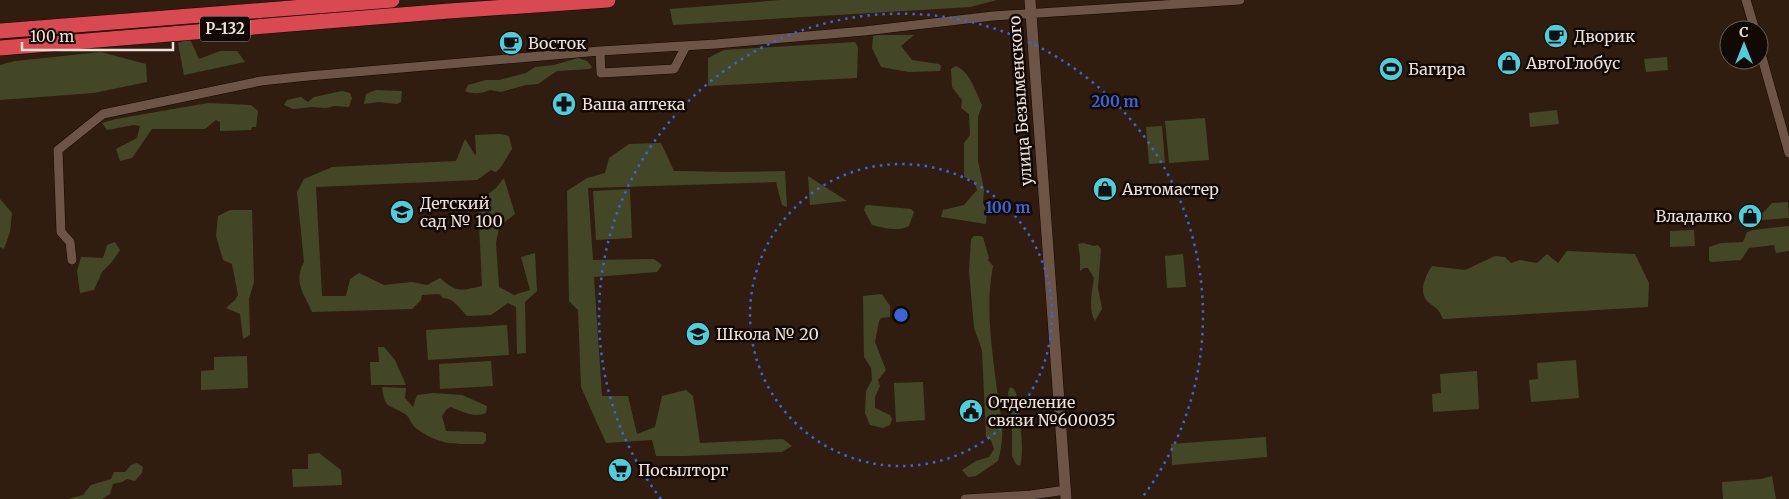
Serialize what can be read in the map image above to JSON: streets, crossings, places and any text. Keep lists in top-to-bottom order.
{
  "streets": {
    "highway": ["Р-132"],
    "main road": ["улица Безыменского"]
  },
  "places": {
    "cafe": ["Дворик", "Восток"],
    "shop": ["АвтоГлобус", "Автомастер", "Владалко"],
    "sports": ["Багира"],
    "pharmacy": ["Ваша аптека"],
    "school or university": ["Детский сад № 100", "Школа № 20"],
    "public building": ["Отделение связи №600035"],
    "supermarket": ["Посылторг"]
  },
  "scale_bar": "100 m",
  "north": "top",
  "rings": ["200 m", "100 m"]
}
